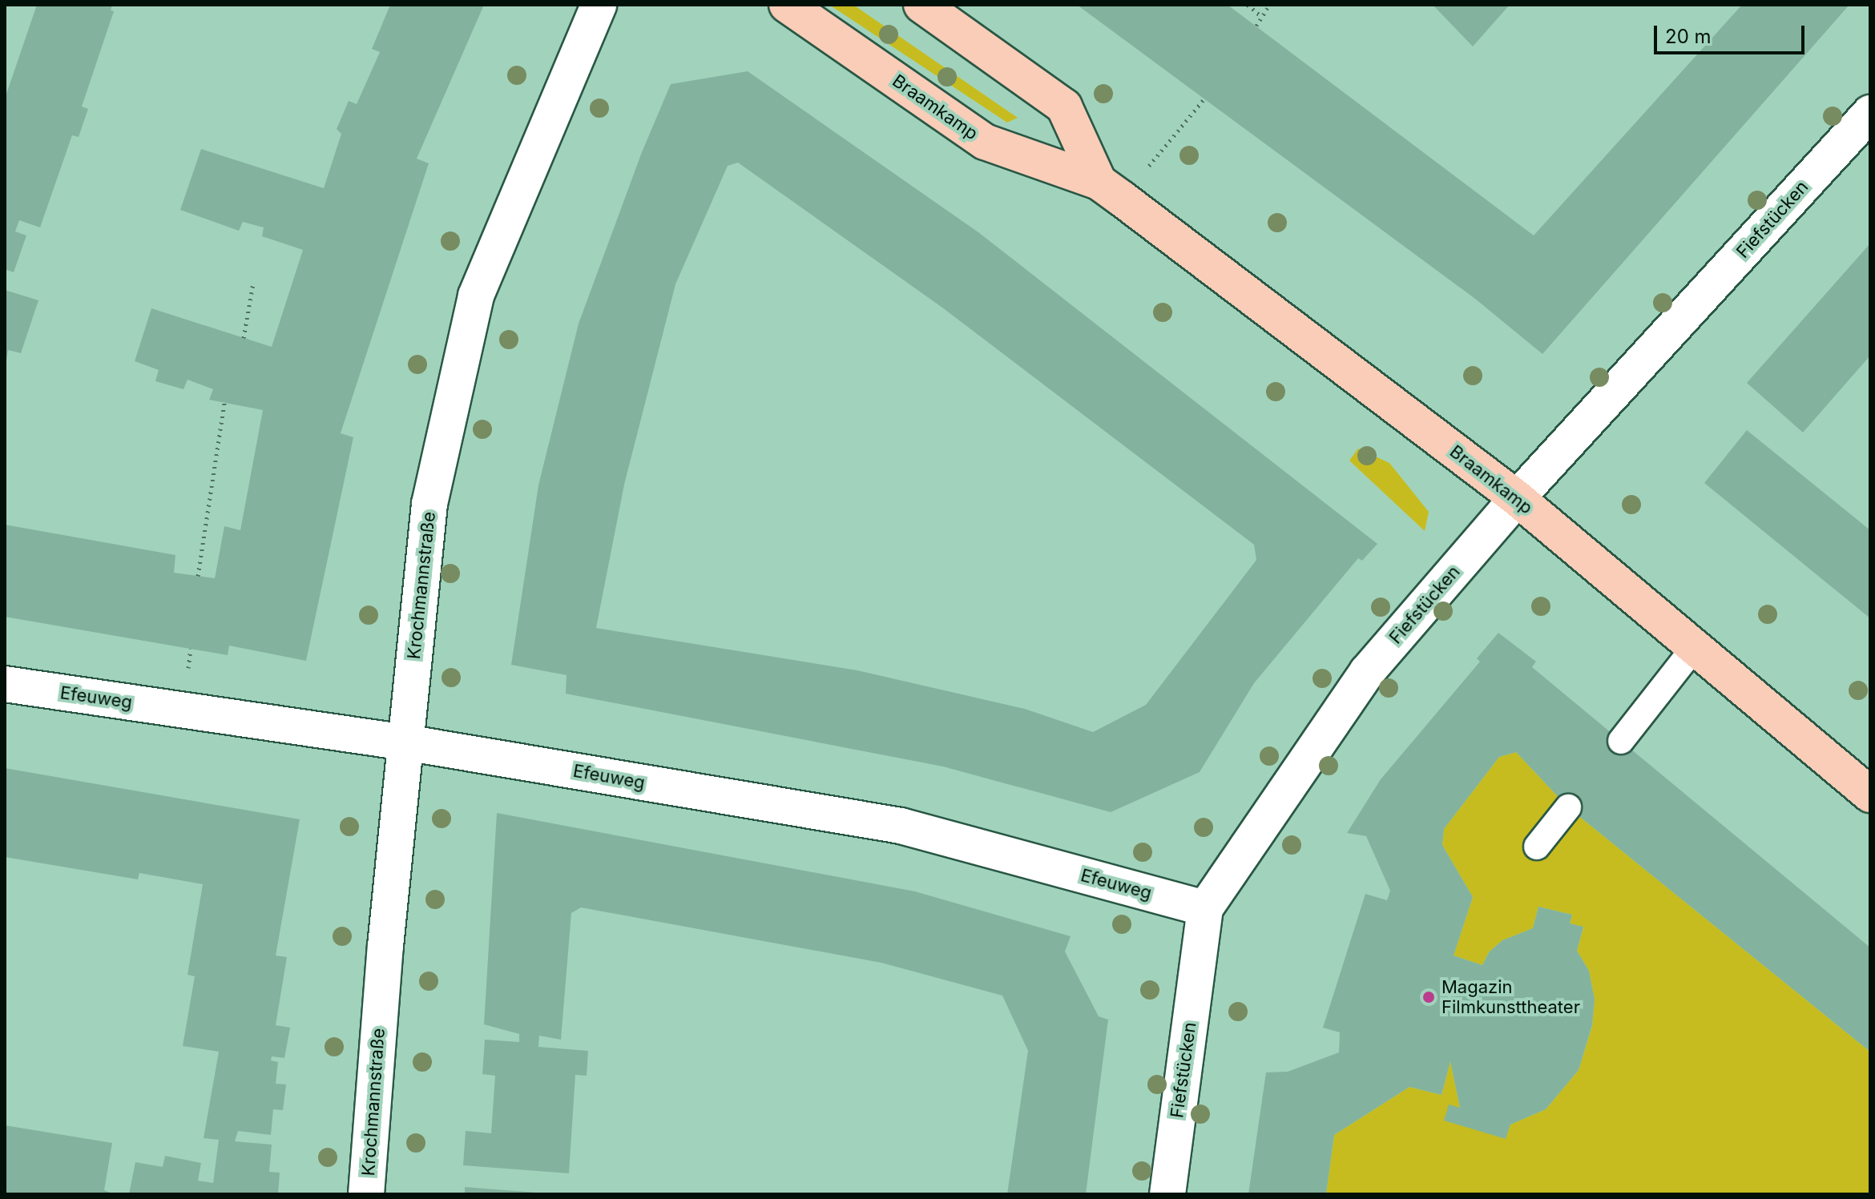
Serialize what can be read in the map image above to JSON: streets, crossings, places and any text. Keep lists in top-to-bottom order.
{
  "streets": {
    "main road": ["Braamkamp"],
    "street": ["Fiefstücken", "Krochmannstraße", "Efeuweg"]
  },
  "crossings": [
    ["Braamkamp", "Fiefstücken"],
    ["Fiefstücken", "Efeuweg"],
    ["Krochmannstraße", "Efeuweg"]
  ],
  "places": ["Magazin Filmkunsttheater"],
  "scale_bar": "20 m"
}
